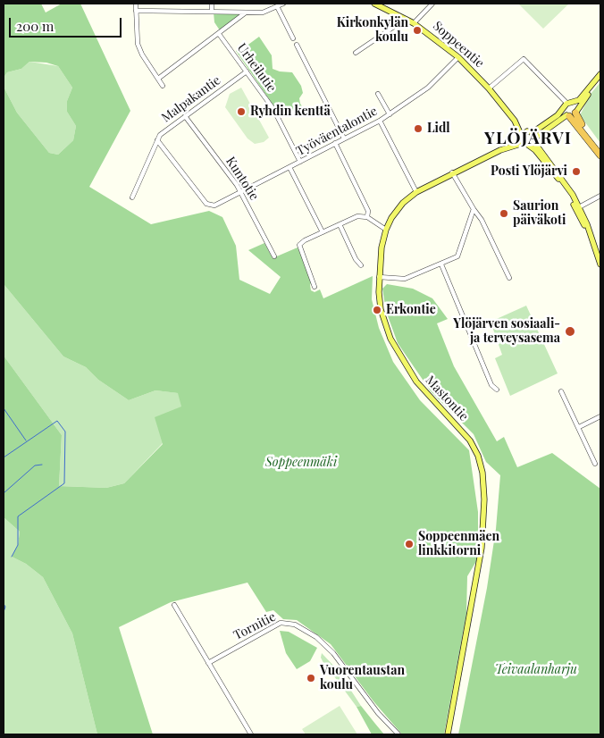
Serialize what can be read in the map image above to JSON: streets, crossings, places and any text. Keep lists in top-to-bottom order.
{
  "streets": {
    "main road": ["Soppeentie", "Mastontie"],
    "street": [
      "Urheilutie",
      "Malpakantie",
      "Työväentalontie",
      "Kuntotie",
      "Tornitie"
    ]
  },
  "crossings": [
    ["Soppeentie", "Työväentalontie"],
    ["Soppeentie", "Mastontie"],
    ["Urheilutie", "Malpakantie"],
    ["Urheilutie", "Työväentalontie"],
    ["Malpakantie", "Työväentalontie"],
    ["Malpakantie", "Kuntotie"],
    ["Työväentalontie", "Kuntotie"]
  ],
  "districts": ["YLÖJÄRVI"],
  "parks": ["Soppeenmäki", "Teivaalanharju"],
  "places": [
    "Kirkonkylän koulu",
    "Ryhdin kenttä",
    "Lidl",
    "Posti Ylöjärvi",
    "Saurion päiväkoti",
    "Erkontie",
    "Ylöjärven sosiaali- ja terveysasema",
    "Soppeenmäen linkkitorni",
    "Vuorentaustan koulu"
  ],
  "scale_bar": "200 m"
}
